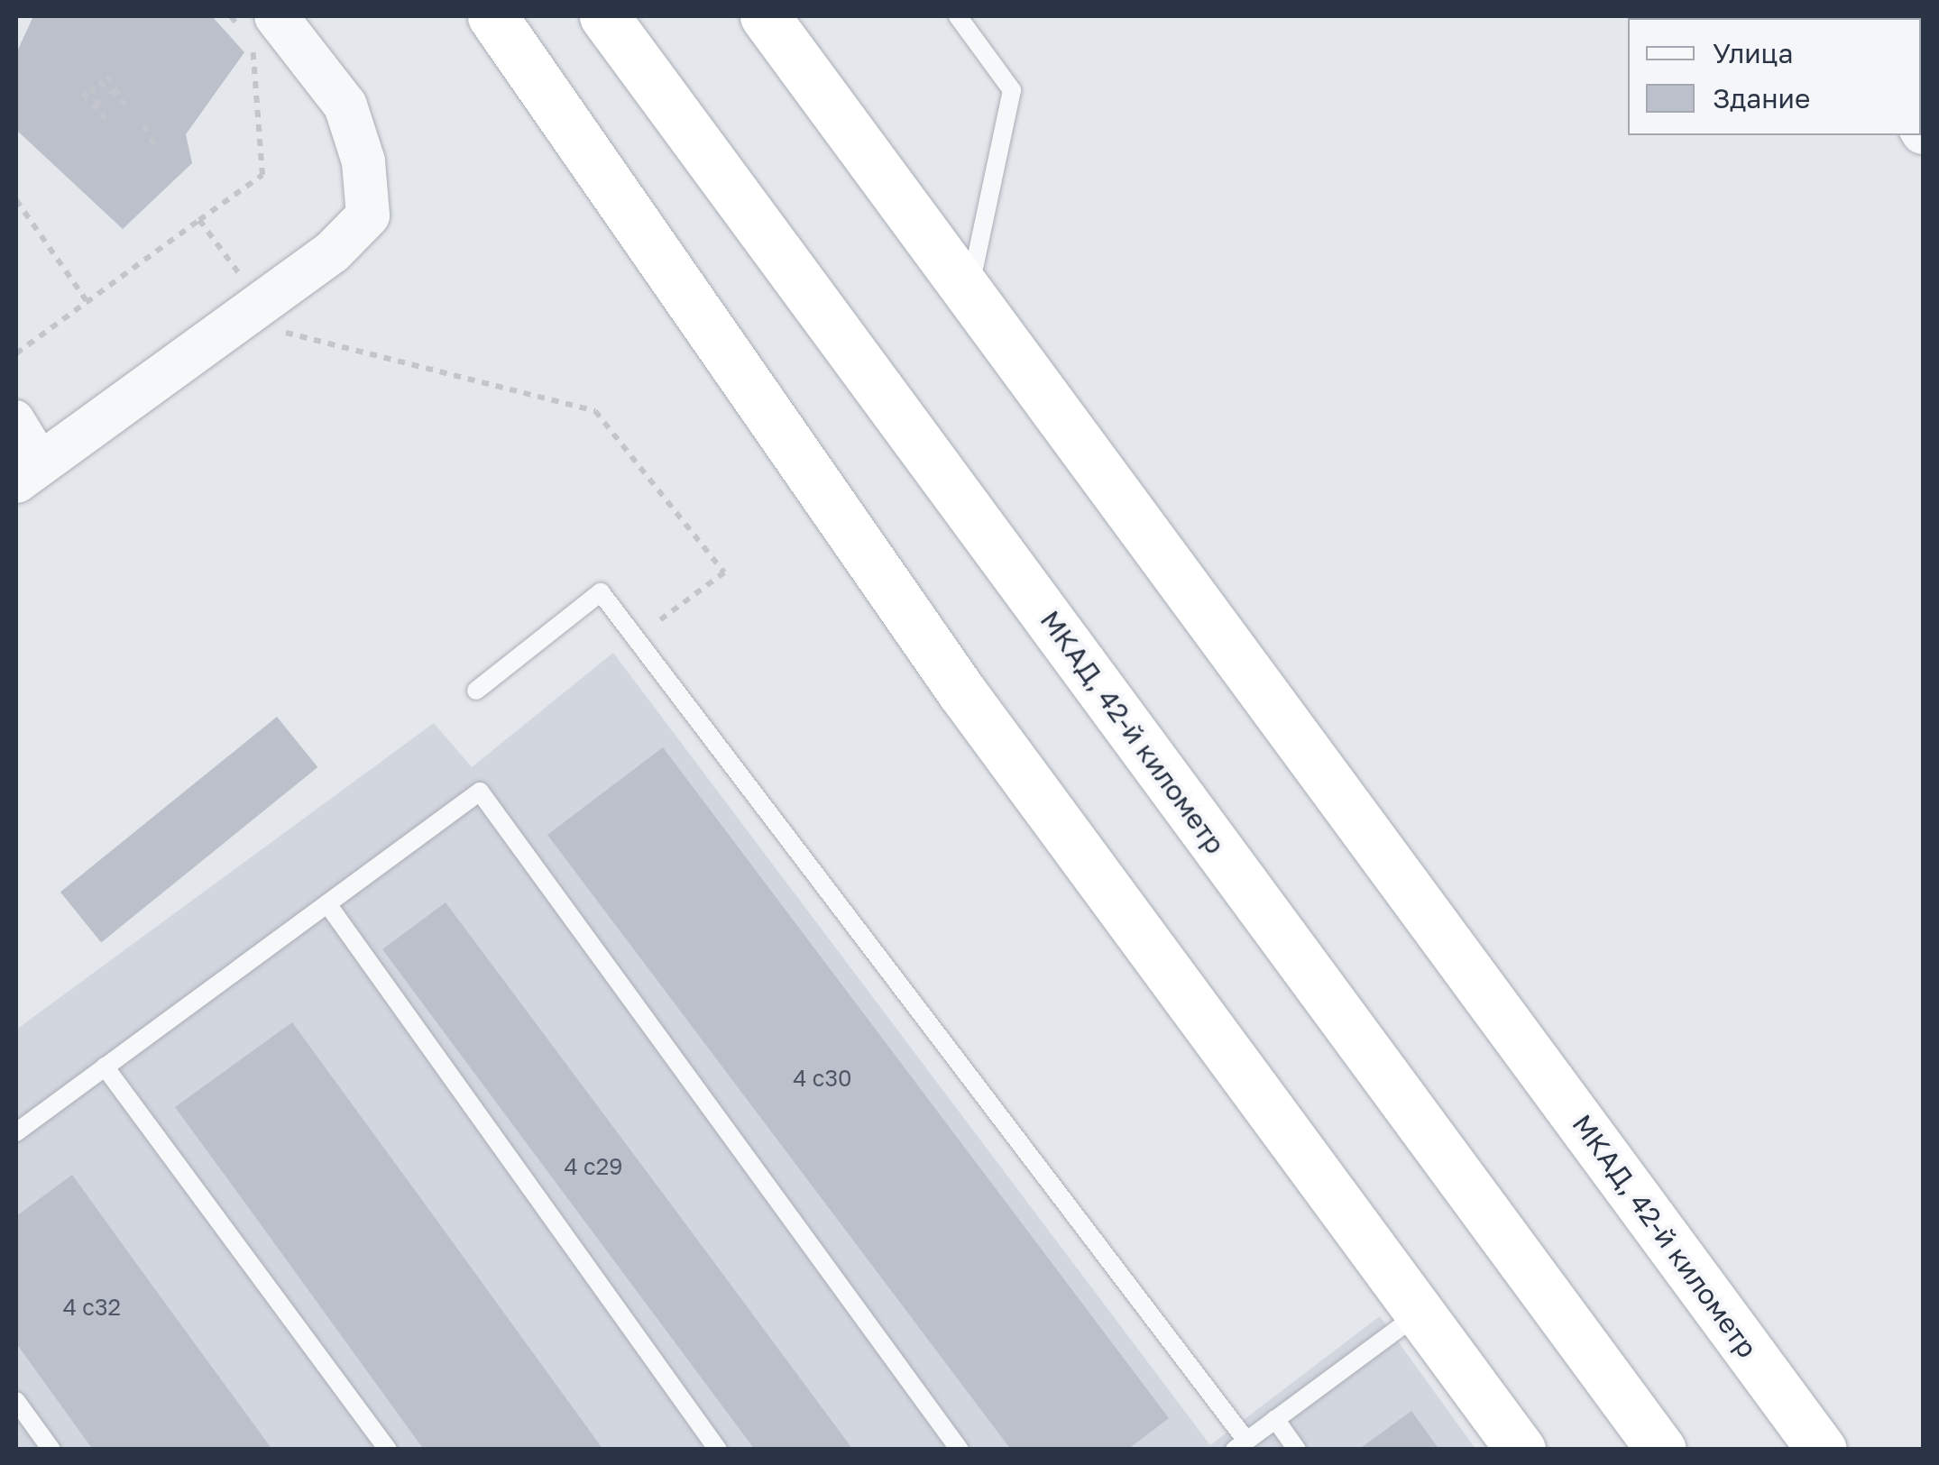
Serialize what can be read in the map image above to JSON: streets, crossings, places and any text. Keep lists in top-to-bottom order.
{
  "streets": {
    "highway": ["МКАД, 42-й километр"]
  },
  "house_numbers": ["4 с30", "4 с29", "4 с32"],
  "legend": ["Улица", "Здание"]
}
